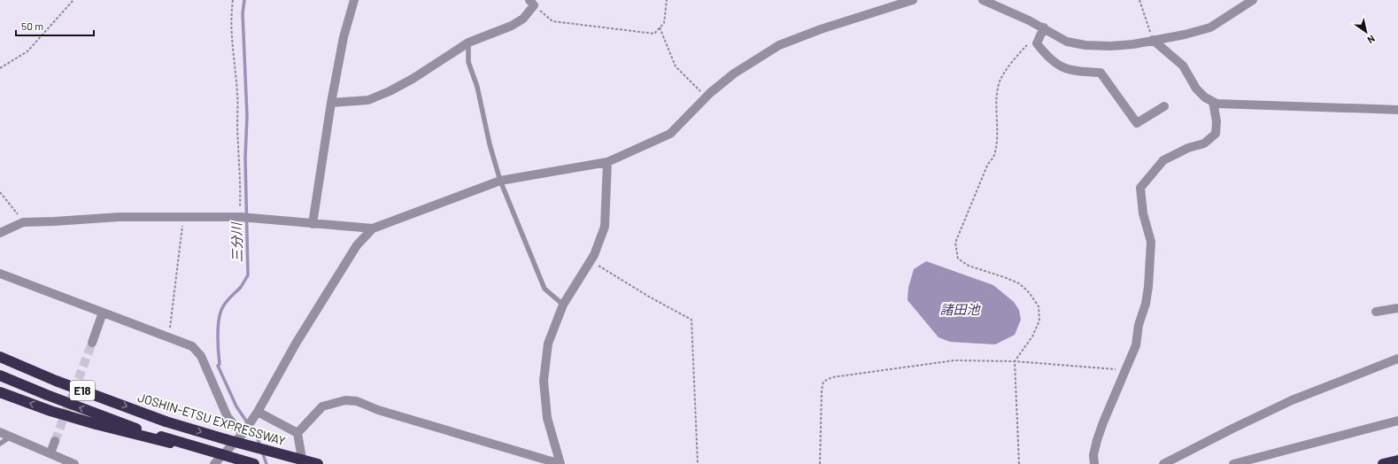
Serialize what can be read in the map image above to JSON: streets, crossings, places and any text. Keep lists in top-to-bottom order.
{
  "streets": {
    "highway": ["E18", "JOSHIN-ETSU EXPRESSWAY"]
  },
  "water": ["三分川", "諸田池"],
  "scale_bar": "50 m",
  "north": "bottom right"
}
